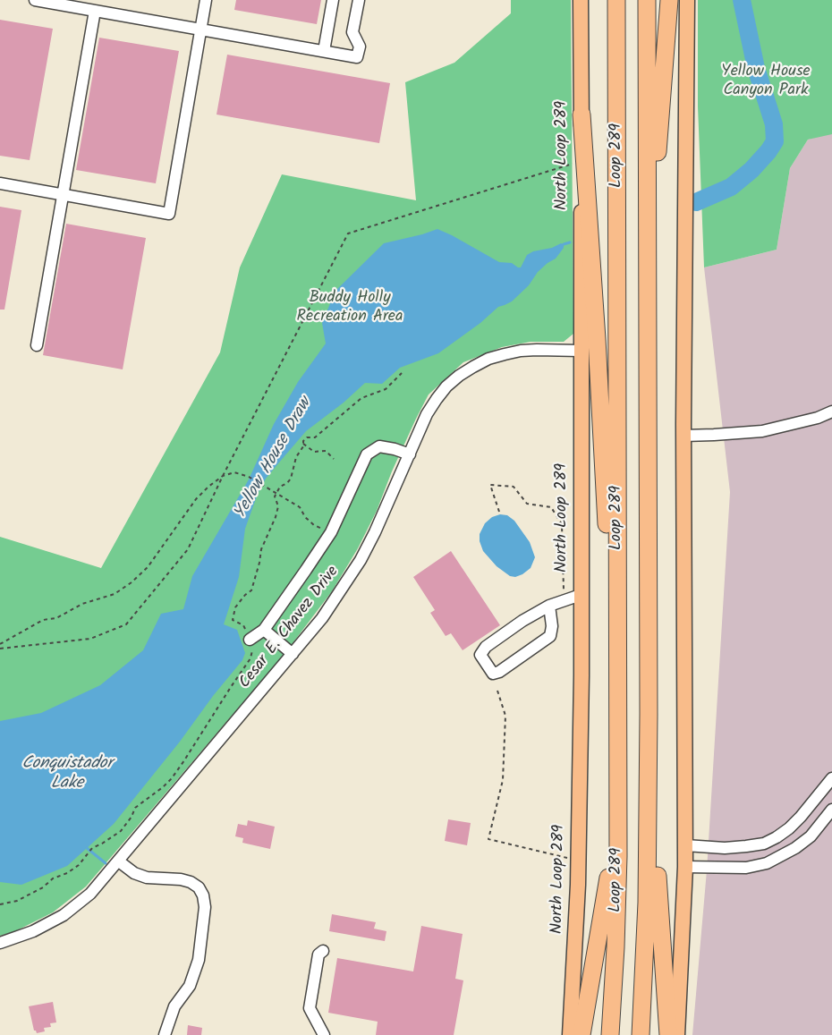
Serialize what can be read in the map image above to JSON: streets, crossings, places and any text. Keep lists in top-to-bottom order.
{
  "streets": {
    "highway": ["Loop 289"],
    "main road": ["North Loop 289"],
    "street": ["Cesar E. Chavez Drive"]
  },
  "crossings": [
    ["North Loop 289", "Cesar E. Chavez Drive"]
  ],
  "water": ["Yellow House Draw", "Conquistador Lake"],
  "parks": ["Yellow House Canyon Park", "Buddy Holly Recreation Area"]
}
